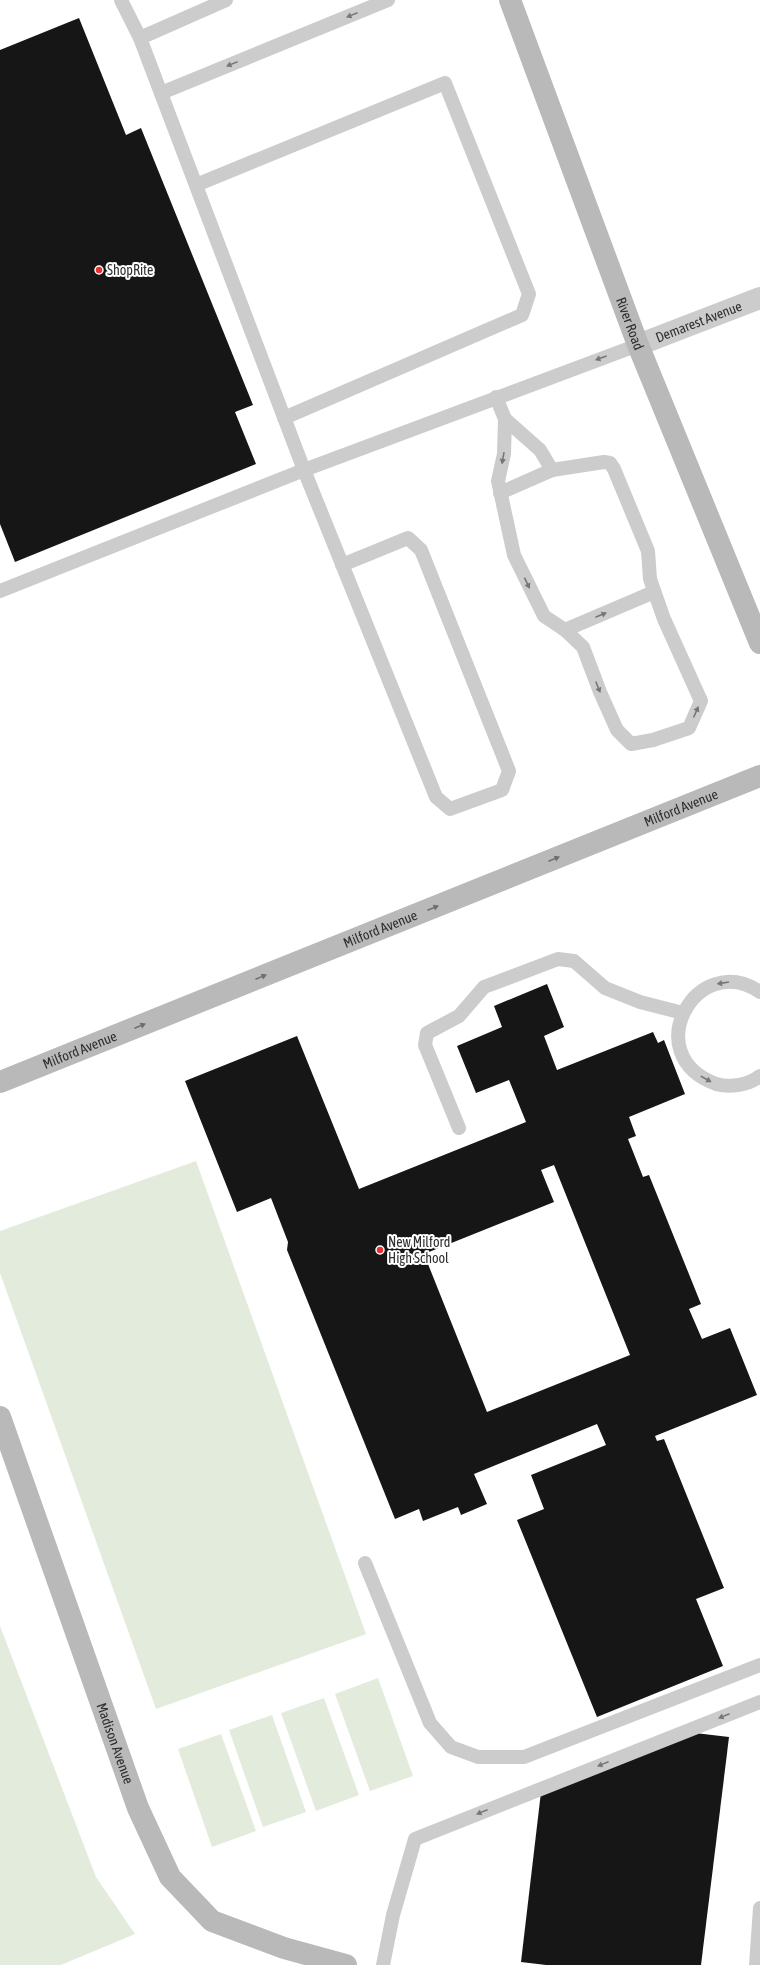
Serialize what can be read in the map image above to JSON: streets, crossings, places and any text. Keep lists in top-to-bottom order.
{
  "streets": {
    "street": [
      "Demarest Avenue",
      "River Road",
      "Milford Avenue",
      "Madison Avenue"
    ]
  },
  "crossings": [
    ["Demarest Avenue", "River Road"]
  ],
  "one_way": ["Milford Avenue"],
  "places": ["ShopRite", "New Milford High School"]
}
